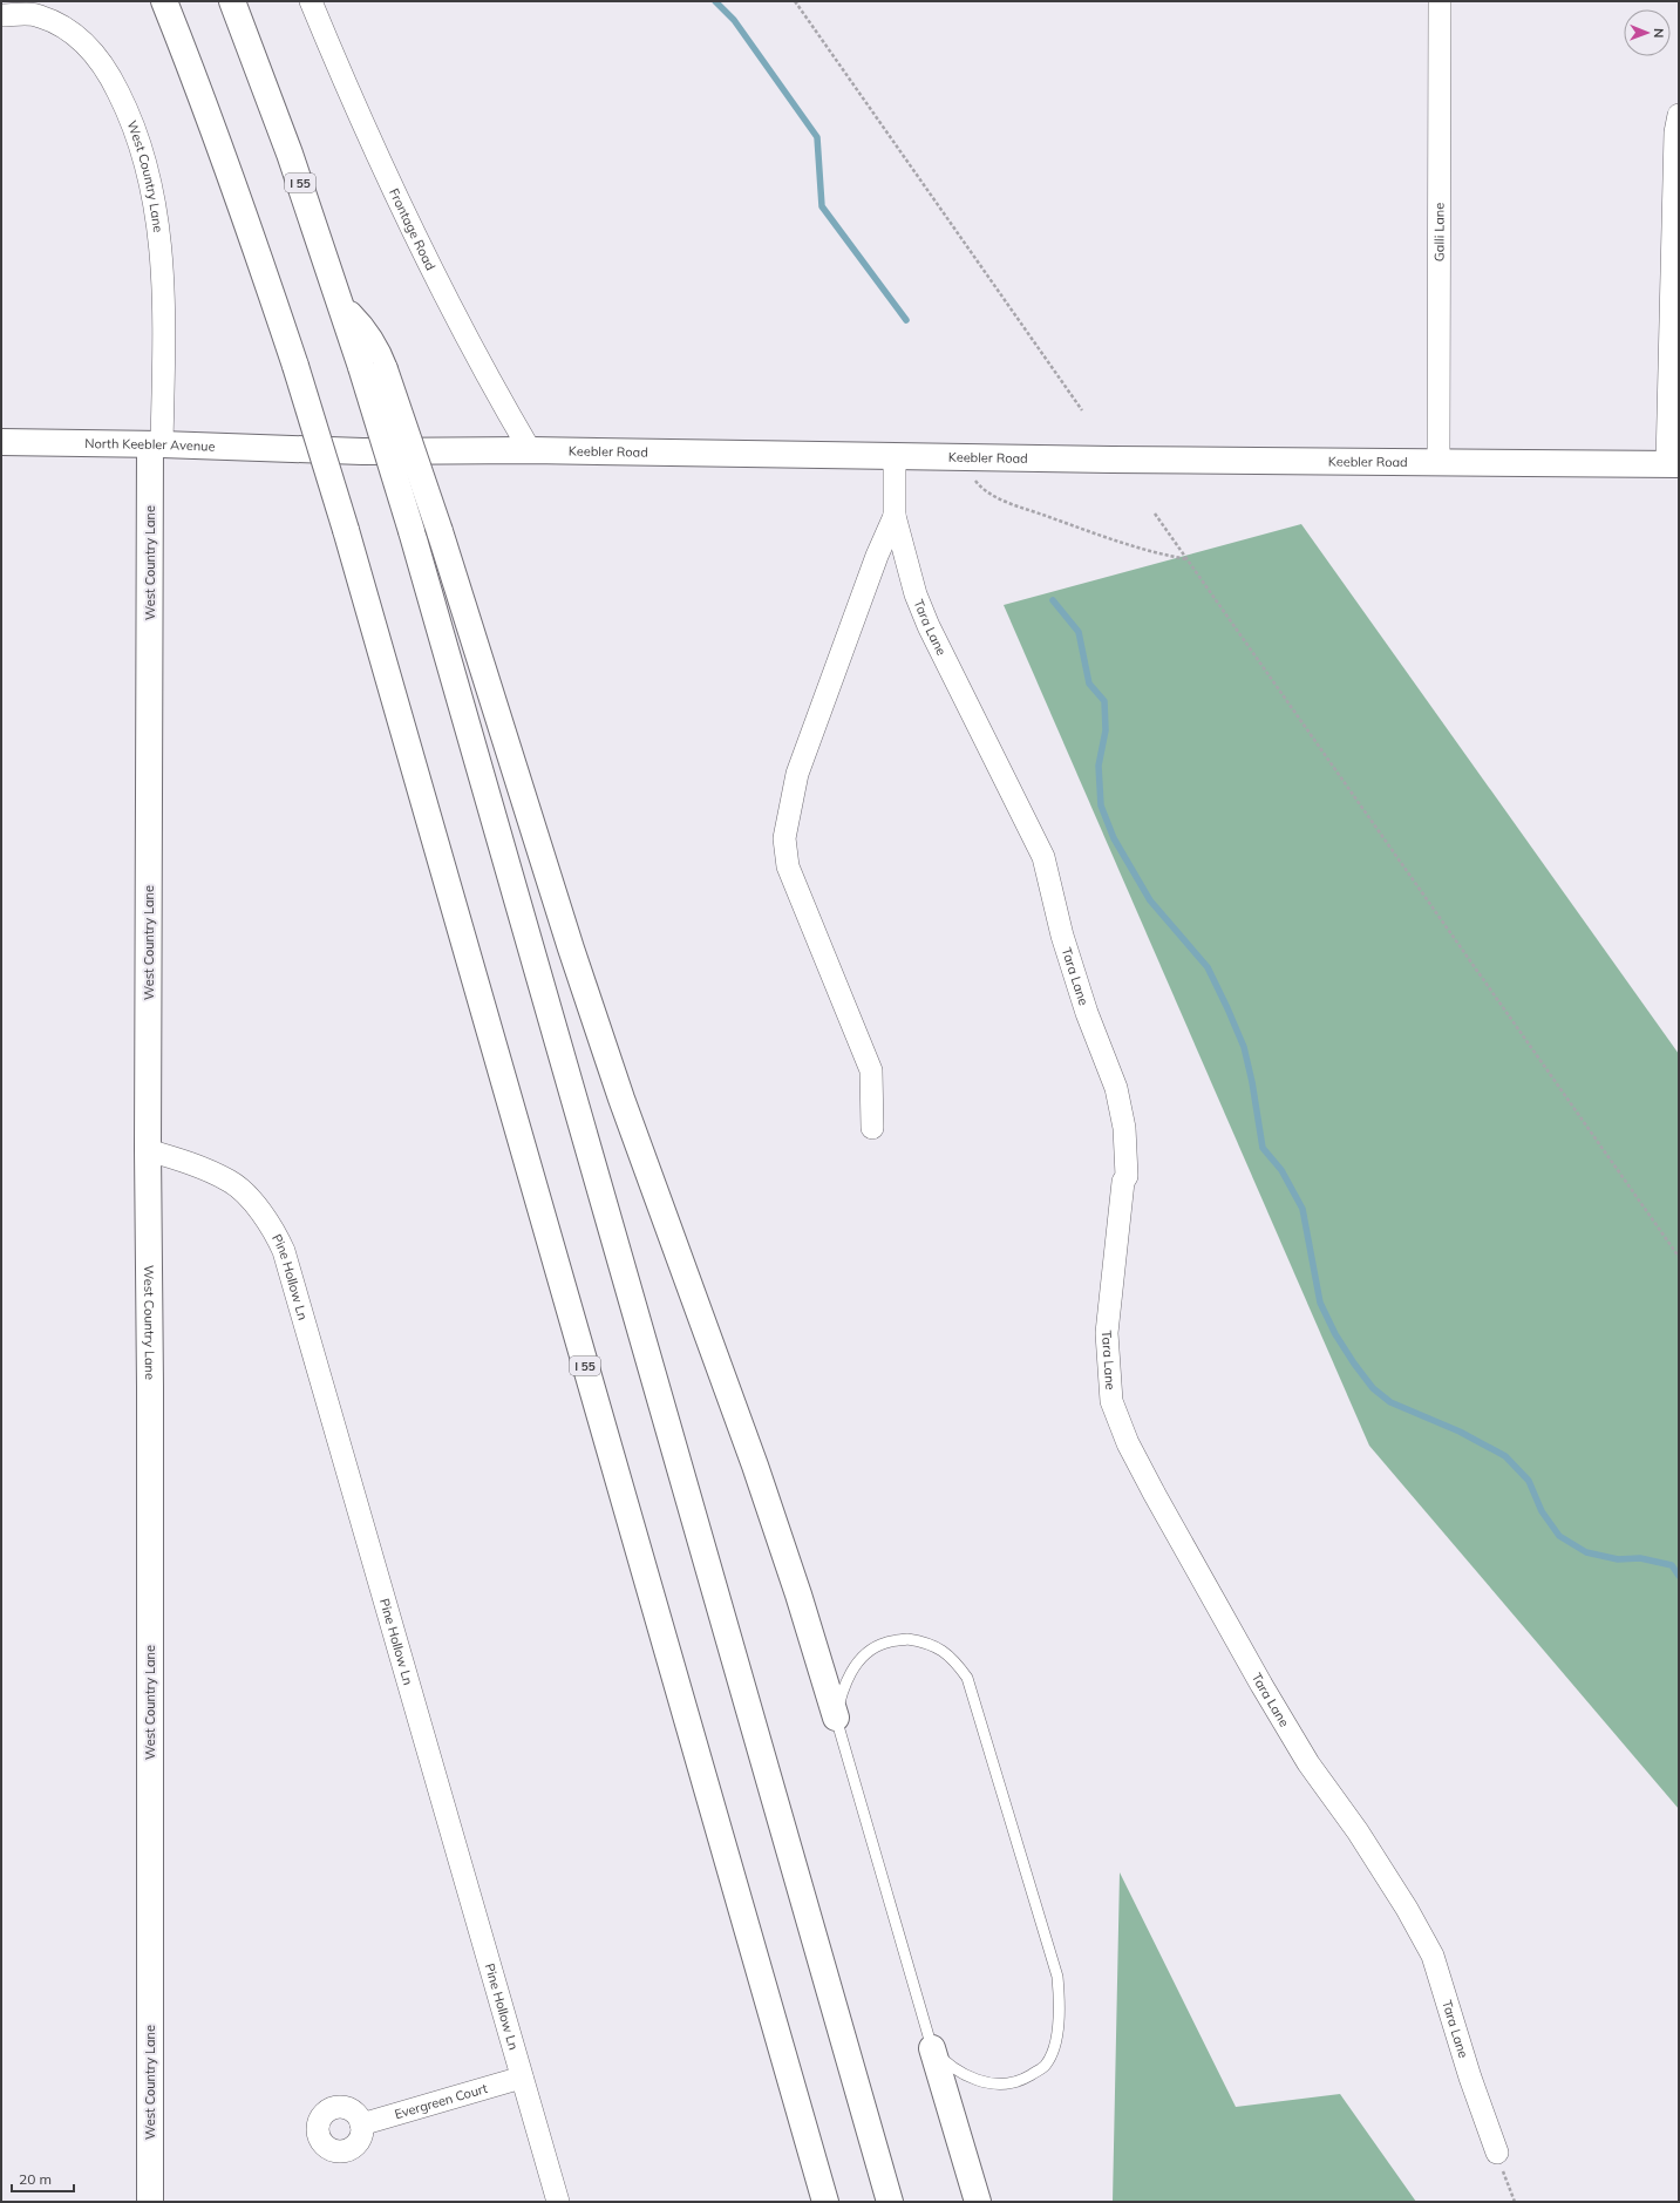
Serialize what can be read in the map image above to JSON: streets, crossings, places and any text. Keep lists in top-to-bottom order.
{
  "streets": {
    "main road": [
      "West Country Lane",
      "I 55",
      "North Keebler Avenue",
      "Keebler Road"
    ],
    "street": [
      "Frontage Road",
      "Galli Lane",
      "Tara Lane",
      "Pine Hollow Ln",
      "Evergreen Court"
    ]
  },
  "crossings": [
    ["West Country Lane", "North Keebler Avenue"],
    ["West Country Lane", "Pine Hollow Ln"],
    ["Frontage Road", "Keebler Road"],
    ["Galli Lane", "Keebler Road"],
    ["North Keebler Avenue", "Keebler Road"],
    ["Keebler Road", "Tara Lane"],
    ["Pine Hollow Ln", "Evergreen Court"]
  ],
  "scale_bar": "20 m",
  "north": "right"
}
